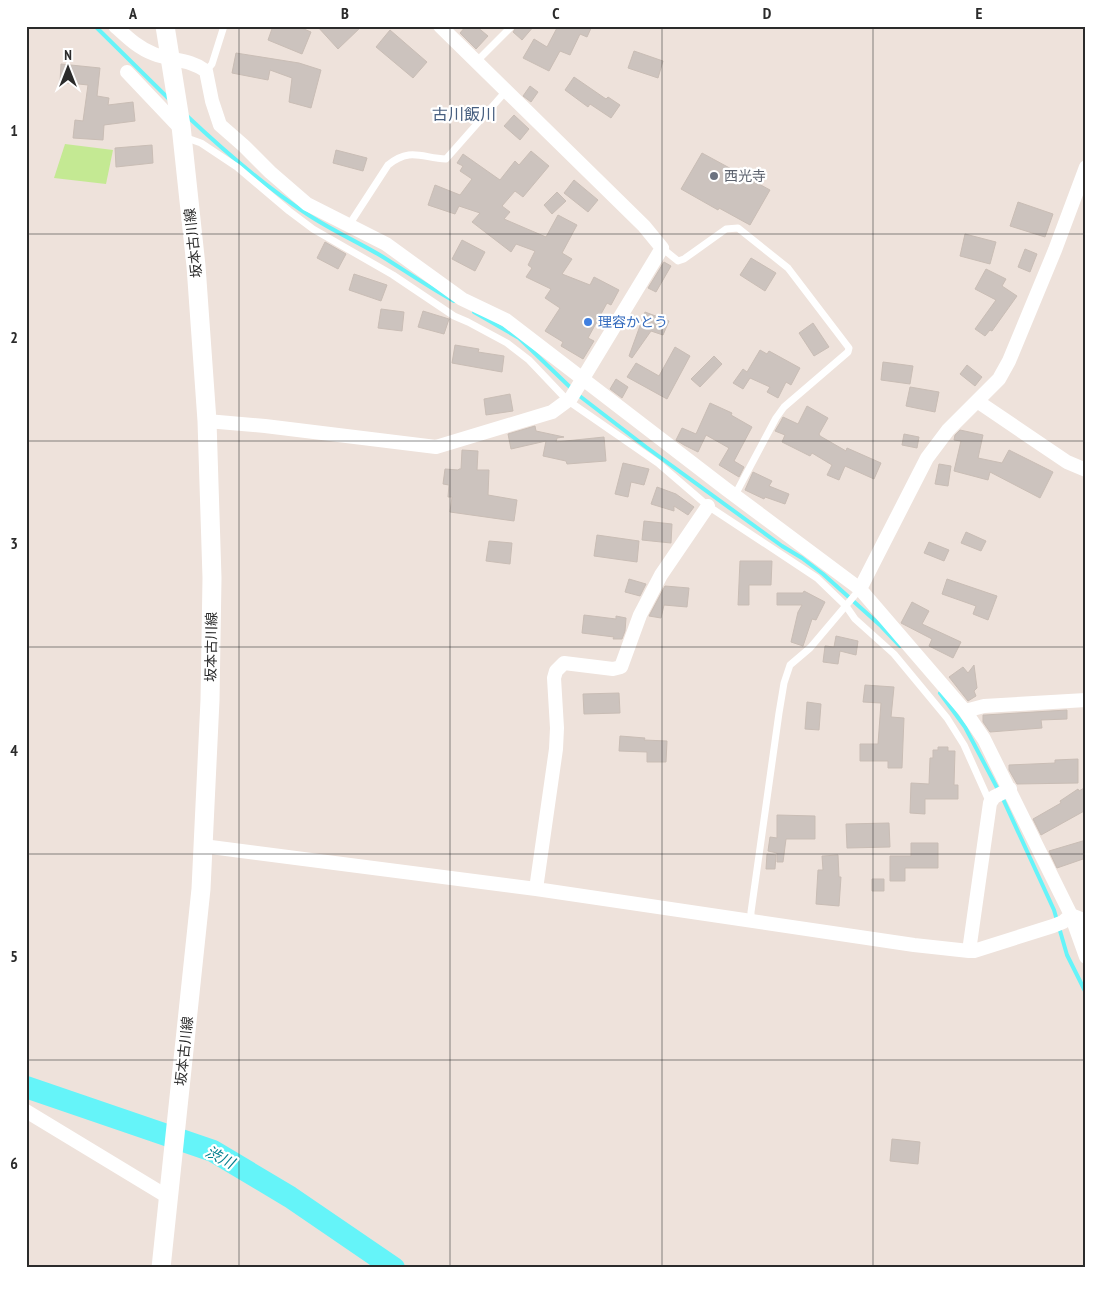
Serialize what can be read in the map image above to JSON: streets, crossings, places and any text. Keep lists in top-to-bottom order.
{
  "streets": {
    "main road": ["坂本古川線"]
  },
  "districts": ["古川飯川"],
  "water": ["渋川"],
  "places": ["西光寺", "理容かとう"],
  "north": "top",
  "grid": {
    "columns": [
      "A",
      "B",
      "C",
      "D",
      "E"
    ],
    "rows": [
      "1",
      "2",
      "3",
      "4",
      "5",
      "6"
    ]
  }
}
